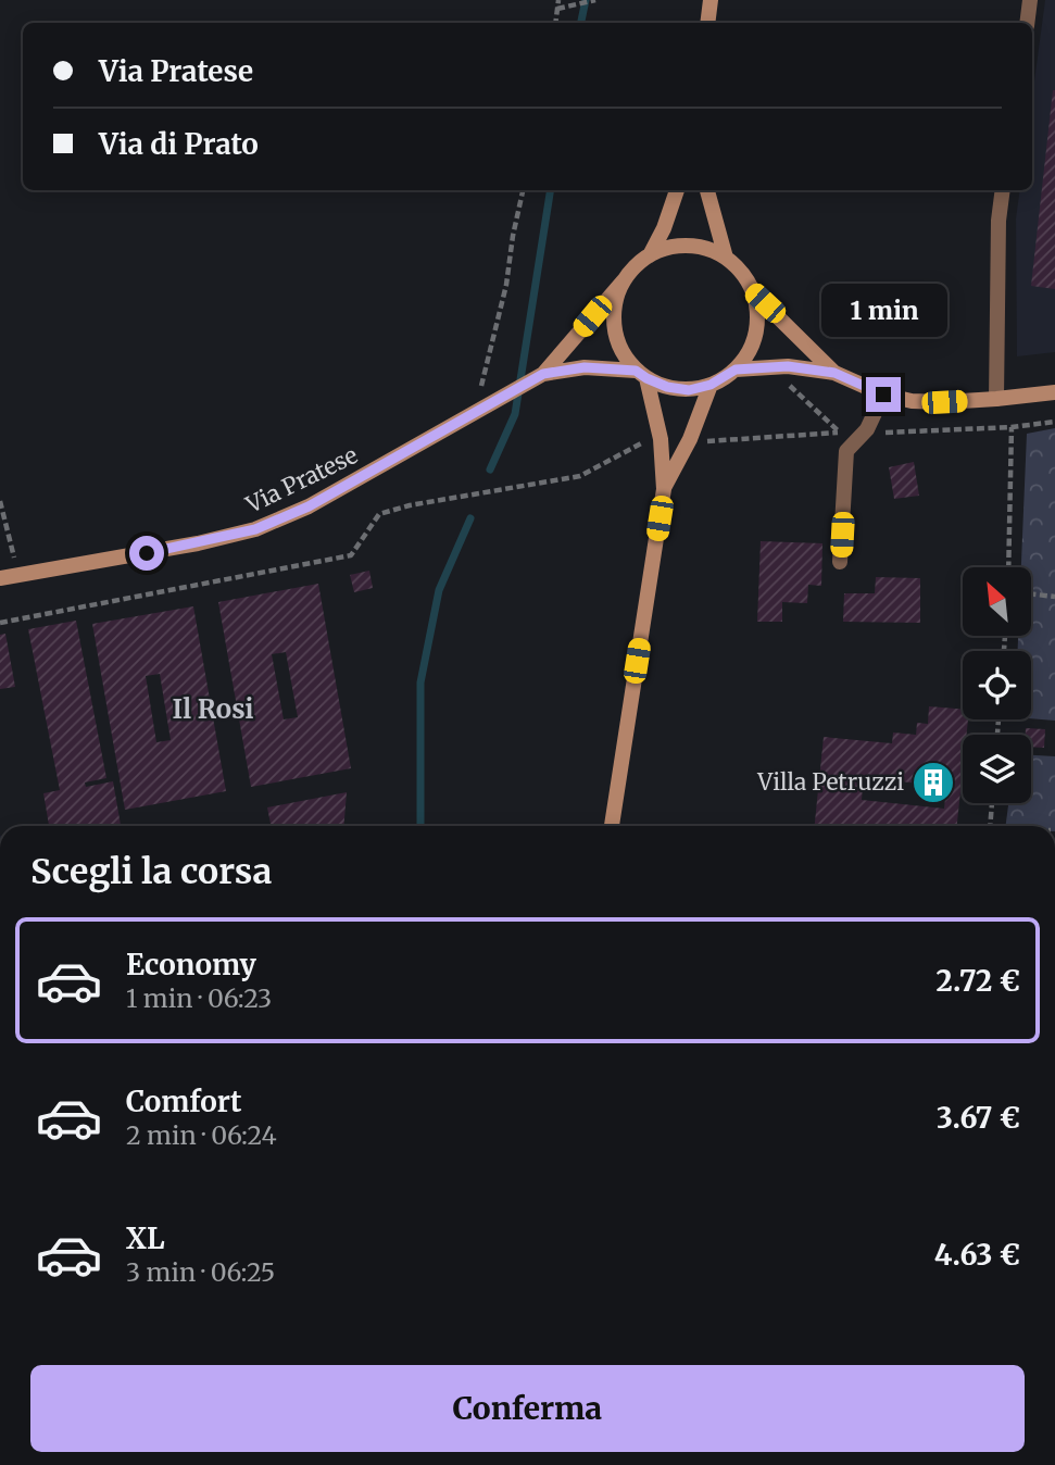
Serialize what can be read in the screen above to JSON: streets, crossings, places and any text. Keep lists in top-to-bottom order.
{
  "streets": {
    "main road": ["Via Pratese"]
  },
  "districts": ["Il Rosi"],
  "places": {
    "building": ["Villa Petruzzi"]
  },
  "north": "top left",
  "page": {
    "banner": ["Via Pratese", "Via di Prato"],
    "bubble": "1 min",
    "heading": "Scegli la corsa",
    "list": [
      {
        "name": "Economy",
        "note": "1 min · 06:23",
        "value": "2.72 €"
      },
      {
        "name": "Comfort",
        "note": "2 min · 06:24",
        "value": "3.67 €"
      },
      {
        "name": "XL",
        "note": "3 min · 06:25",
        "value": "4.63 €"
      }
    ],
    "buttons": "Conferma"
  }
}
